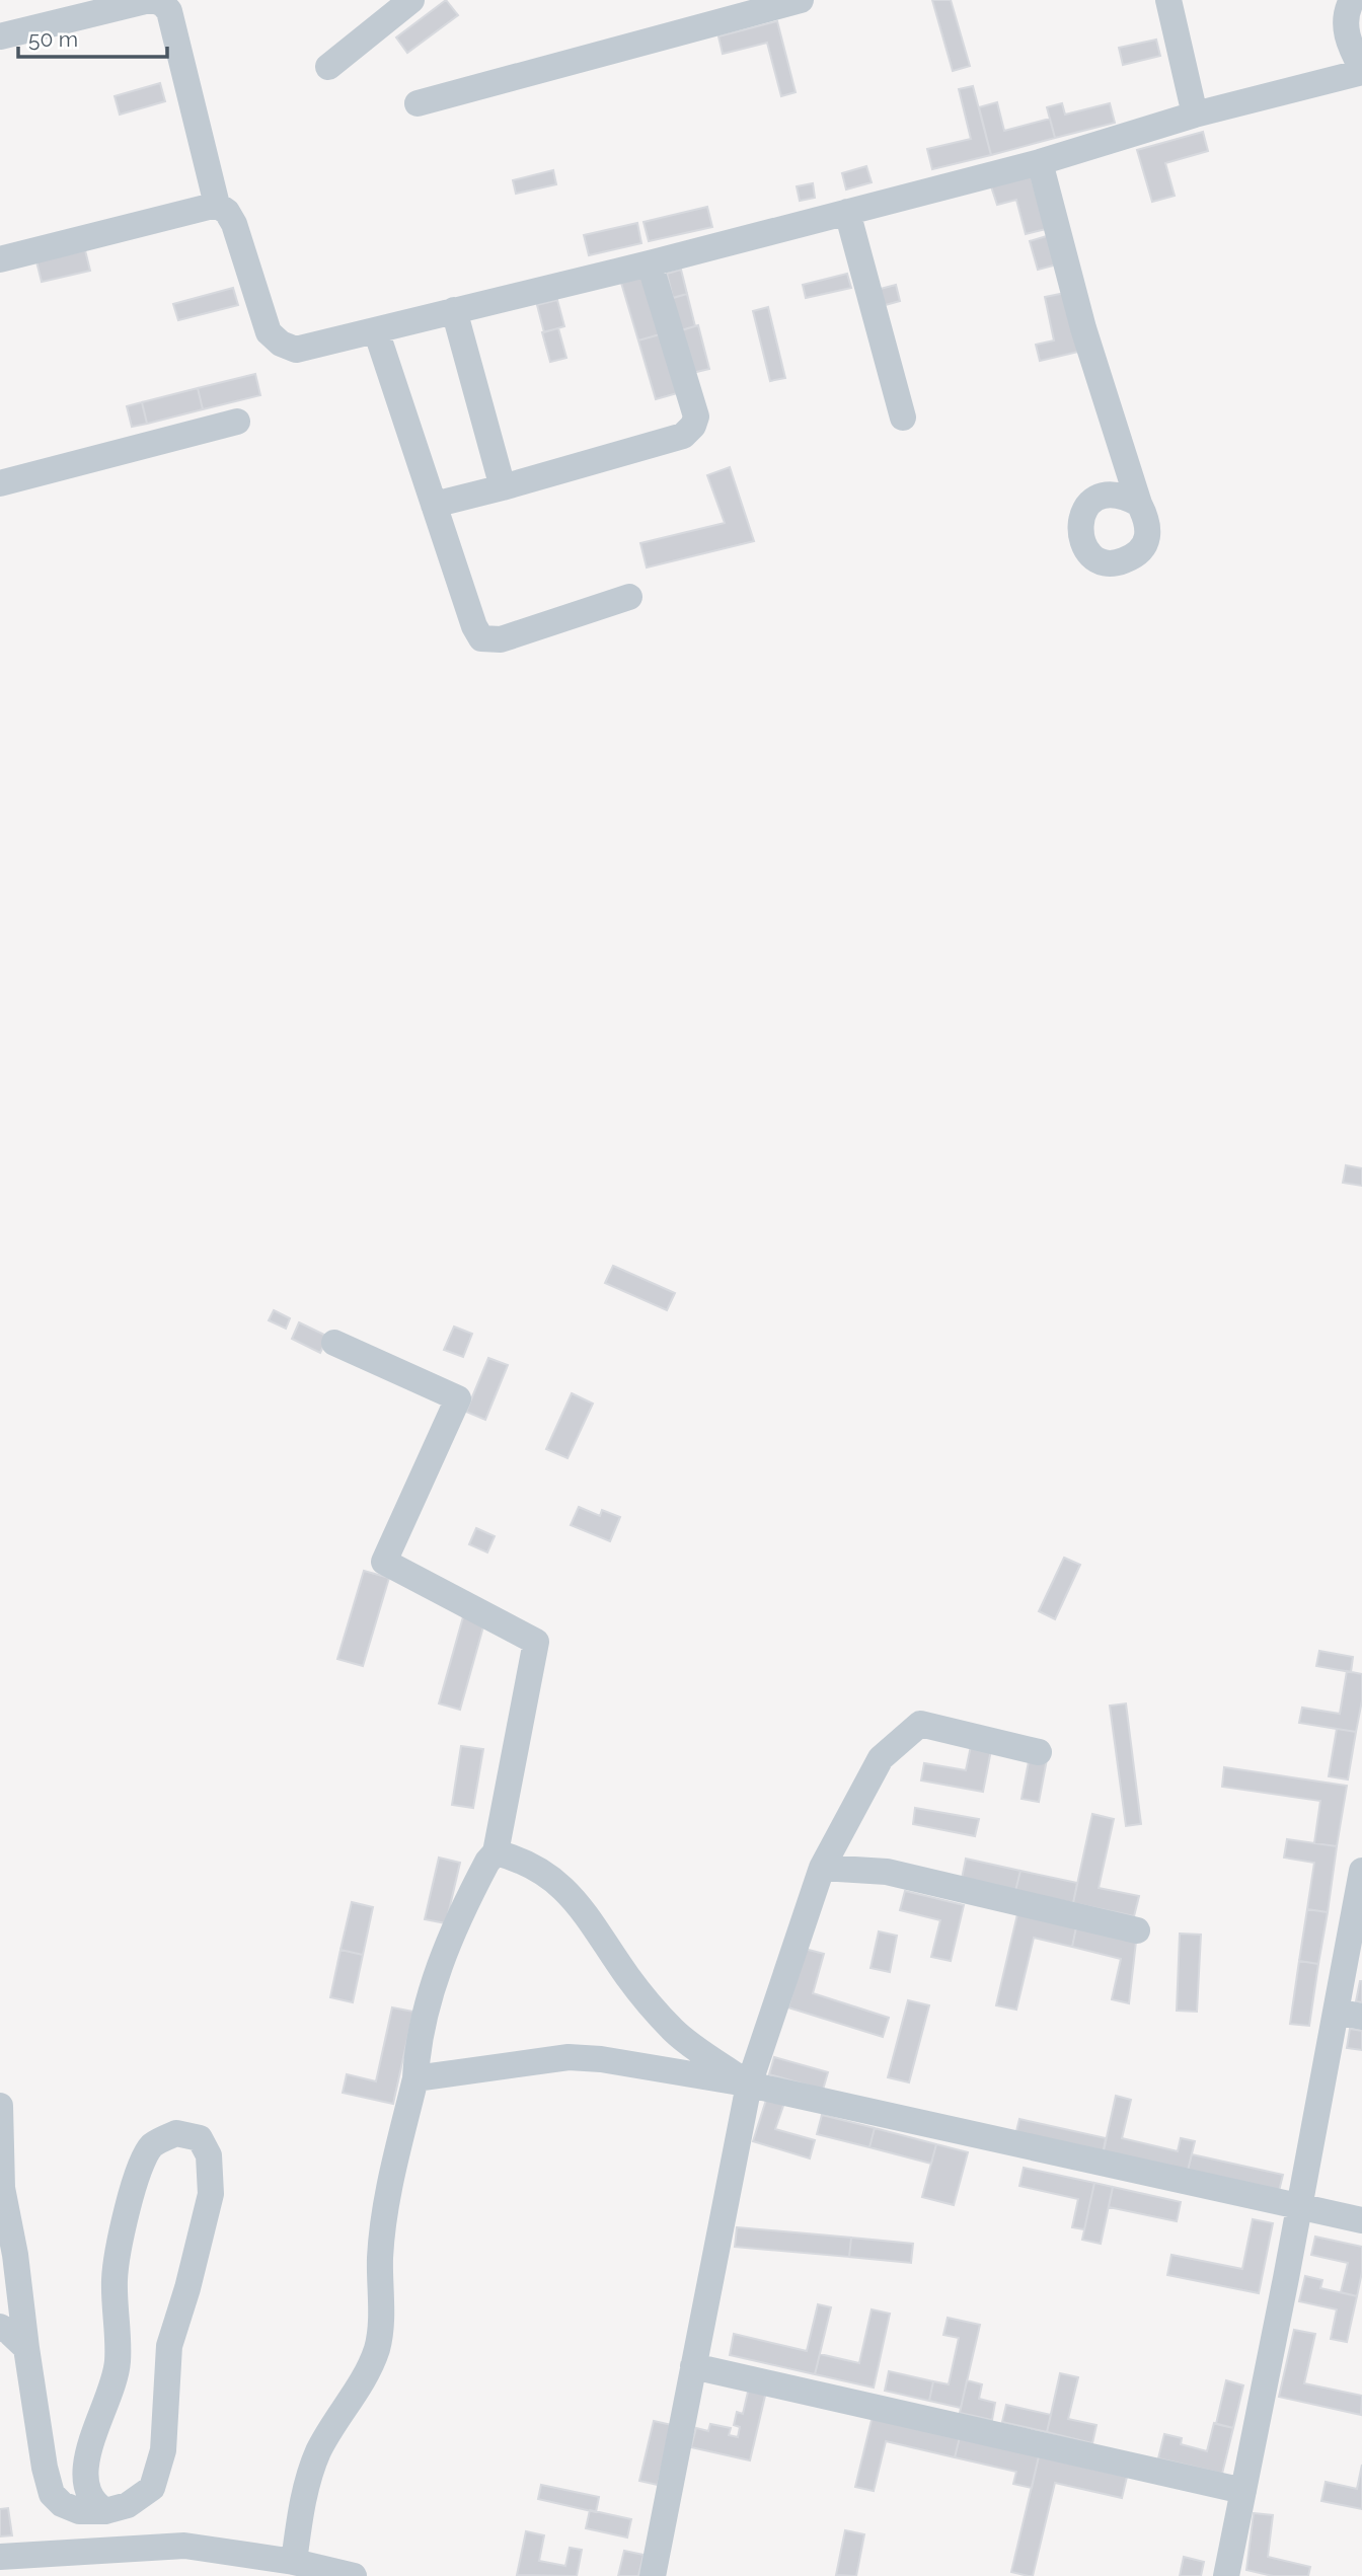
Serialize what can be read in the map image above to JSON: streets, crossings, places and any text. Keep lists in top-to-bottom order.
{
  "scale_bar": "50 m"
}
